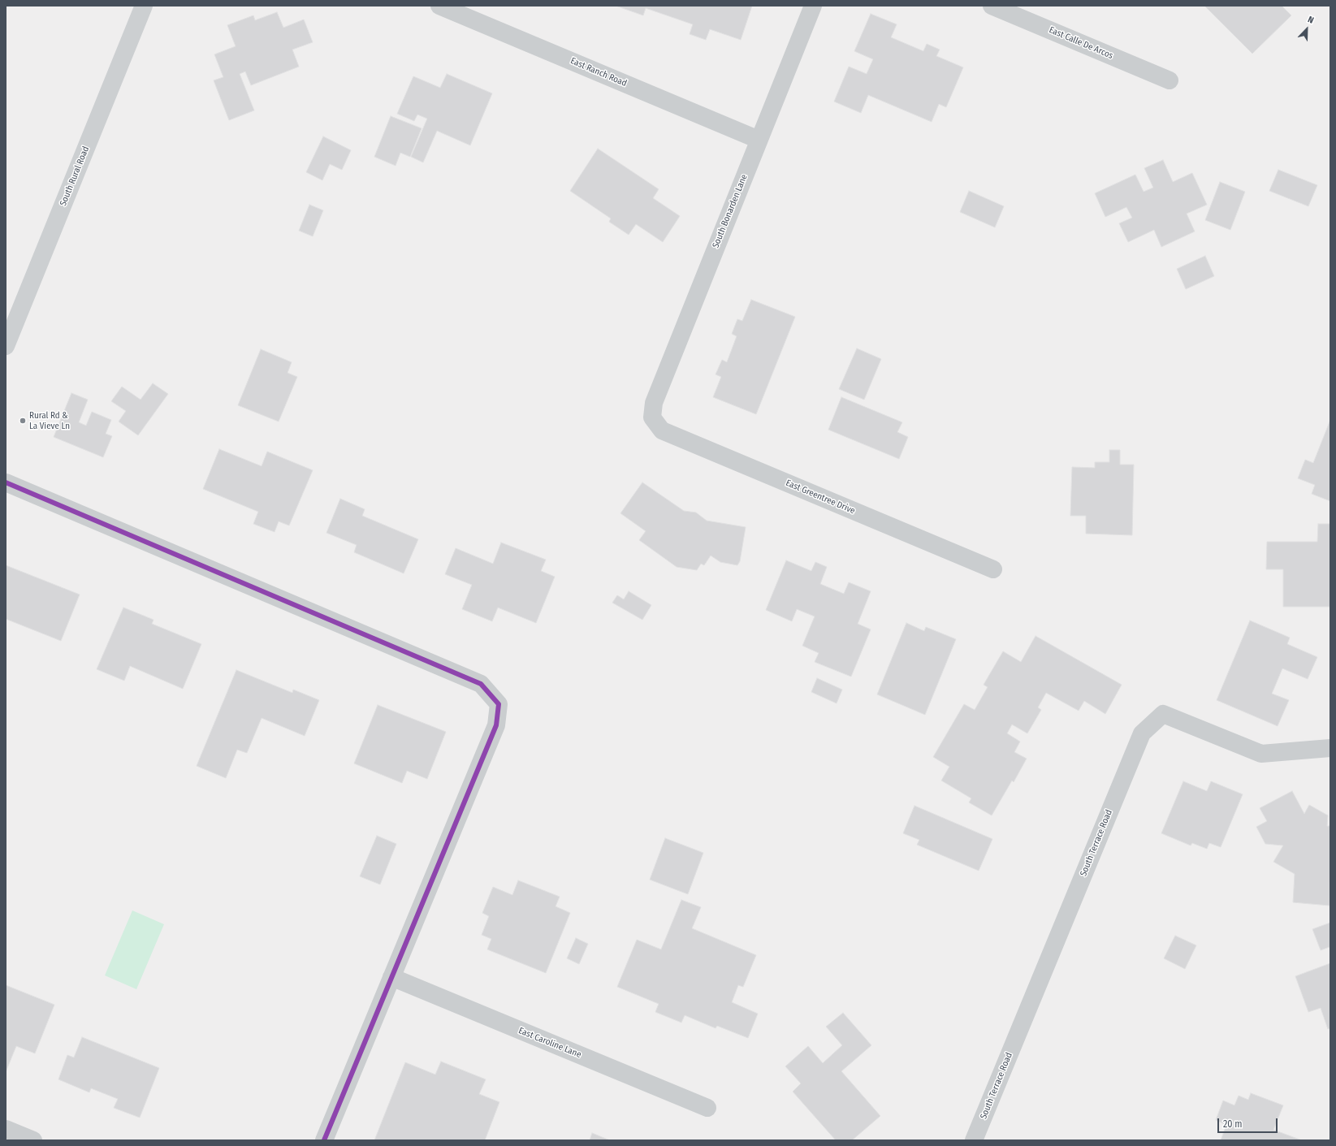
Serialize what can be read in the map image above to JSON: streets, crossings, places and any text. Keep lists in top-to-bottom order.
{
  "streets": {
    "main road": ["South Rural Road"],
    "street": [
      "East Calle De Arcos",
      "East Ranch Road",
      "South Bonarden Lane",
      "East Greentree Drive",
      "South Terrace Road",
      "East Caroline Lane"
    ]
  },
  "crossings": [
    ["East Ranch Road", "South Bonarden Lane"],
    ["South Bonarden Lane", "East Greentree Drive"]
  ],
  "places": ["Rural Rd & La Vieve Ln"],
  "scale_bar": "20 m",
  "north": "top right"
}
